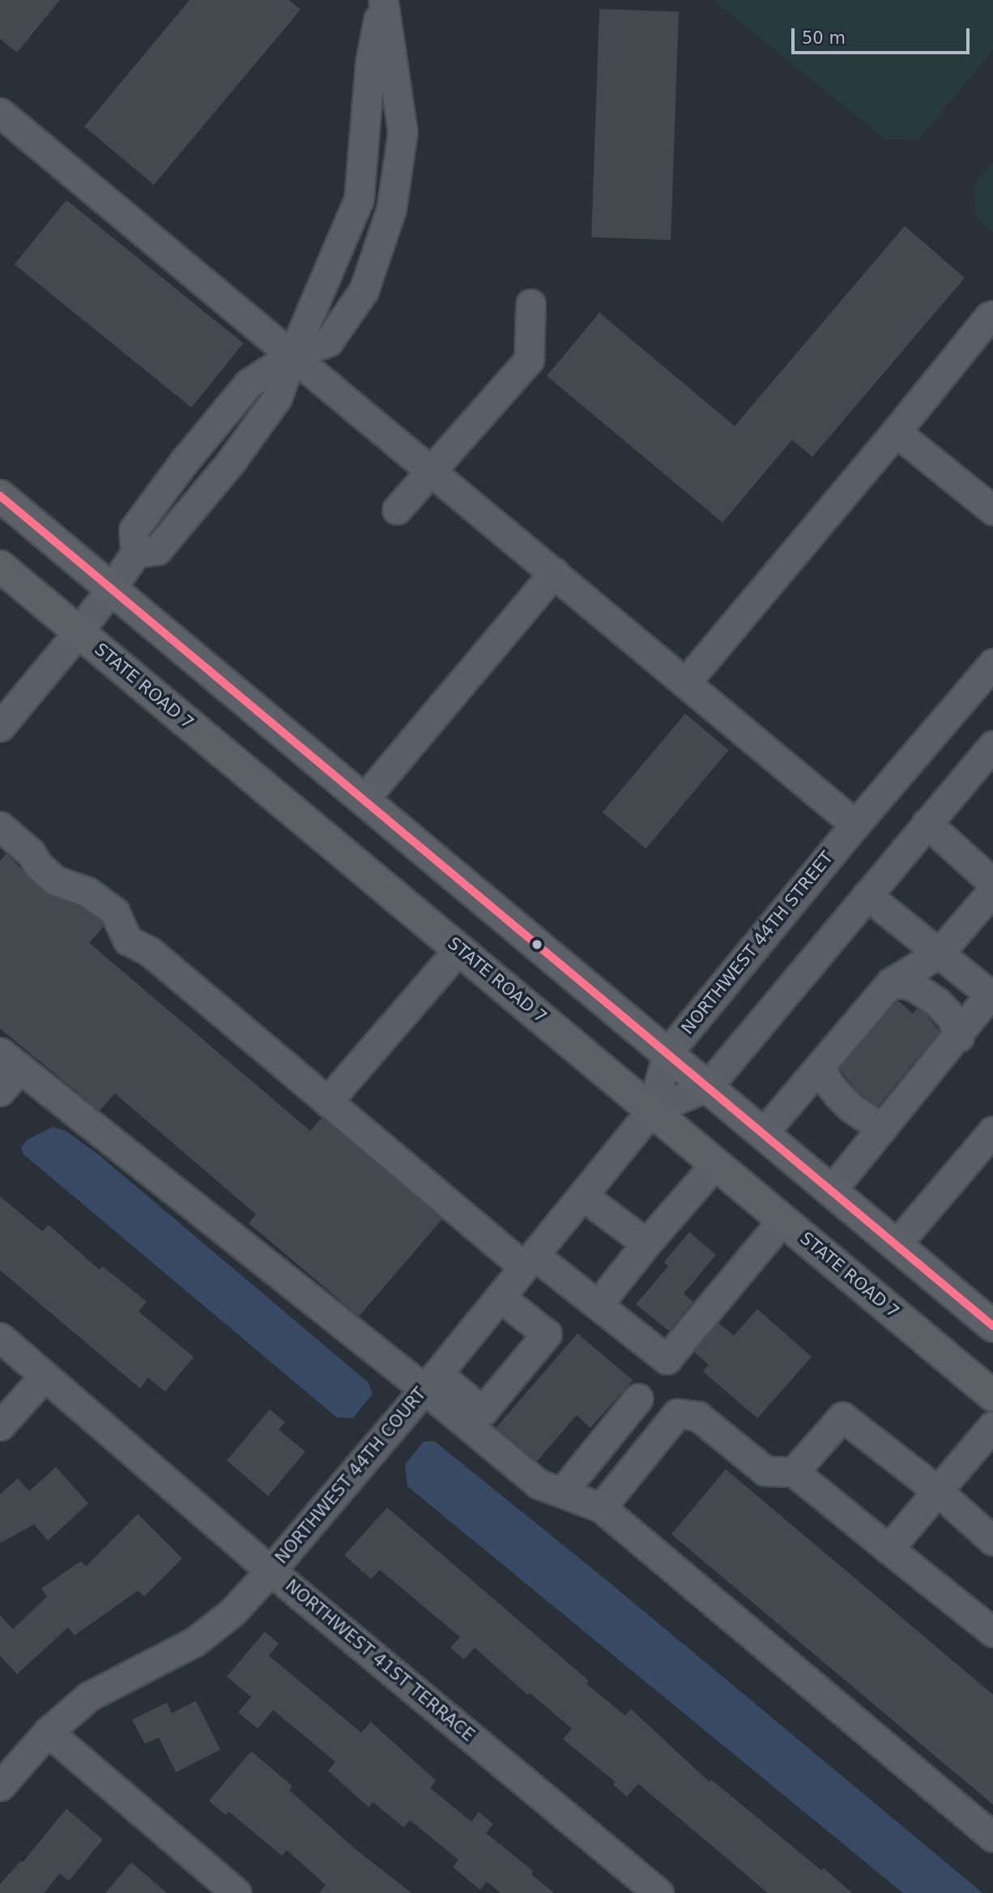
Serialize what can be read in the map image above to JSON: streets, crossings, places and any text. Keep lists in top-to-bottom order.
{
  "streets": {
    "main road": ["STATE ROAD 7"],
    "street": ["NORTHWEST 44TH STREET", "NORTHWEST 44TH COURT", "NORTHWEST 41ST TERRACE"]
  },
  "crossings": [
    ["STATE ROAD 7", "NORTHWEST 44TH STREET"],
    ["STATE ROAD 7", "NORTHWEST 44TH COURT"],
    ["NORTHWEST 44TH STREET", "NORTHWEST 44TH COURT"],
    ["NORTHWEST 44TH COURT", "NORTHWEST 41ST TERRACE"]
  ],
  "scale_bar": "50 m"
}
